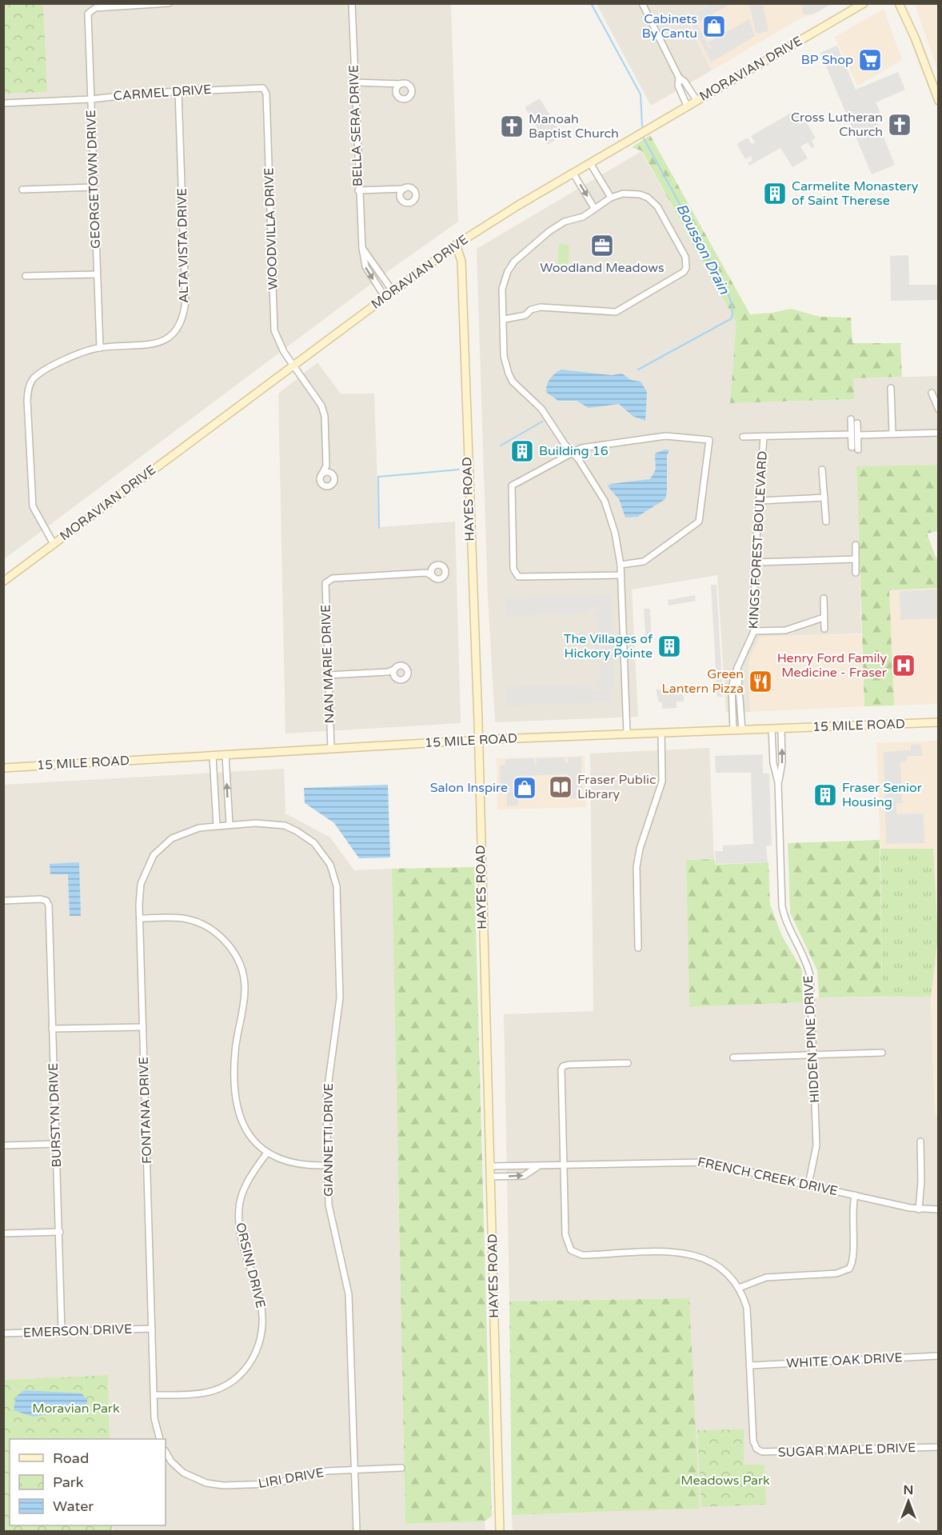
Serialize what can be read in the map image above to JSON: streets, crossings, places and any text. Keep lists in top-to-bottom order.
{
  "streets": {
    "street": [
      "MORAVIAN DRIVE",
      "CARMEL DRIVE",
      "BELLA SERA DRIVE",
      "GEORGETOWN DRIVE",
      "WOODVILLA DRIVE",
      "ALTA VISTA DRIVE",
      "HAYES ROAD",
      "KINGS FOREST BOULEVARD",
      "NAN MARIE DRIVE",
      "15 MILE ROAD",
      "HIDDEN PINE DRIVE",
      "FONTANA DRIVE",
      "BURSTYN DRIVE",
      "GIANNETTI DRIVE",
      "FRENCH CREEK DRIVE",
      "ORSINI DRIVE",
      "EMERSON DRIVE",
      "WHITE OAK DRIVE",
      "SUGAR MAPLE DRIVE",
      "LIRI DRIVE"
    ]
  },
  "crossings": [
    ["MORAVIAN DRIVE", "BELLA SERA DRIVE"],
    ["MORAVIAN DRIVE", "WOODVILLA DRIVE"],
    ["MORAVIAN DRIVE", "ALTA VISTA DRIVE"],
    ["MORAVIAN DRIVE", "HAYES ROAD"],
    ["CARMEL DRIVE", "GEORGETOWN DRIVE"],
    ["CARMEL DRIVE", "WOODVILLA DRIVE"],
    ["CARMEL DRIVE", "ALTA VISTA DRIVE"],
    ["GEORGETOWN DRIVE", "ALTA VISTA DRIVE"],
    ["HAYES ROAD", "15 MILE ROAD"],
    ["HAYES ROAD", "FRENCH CREEK DRIVE"],
    ["KINGS FOREST BOULEVARD", "15 MILE ROAD"],
    ["NAN MARIE DRIVE", "15 MILE ROAD"],
    ["15 MILE ROAD", "HIDDEN PINE DRIVE"],
    ["HIDDEN PINE DRIVE", "FRENCH CREEK DRIVE"],
    ["FONTANA DRIVE", "GIANNETTI DRIVE"],
    ["FONTANA DRIVE", "ORSINI DRIVE"],
    ["FONTANA DRIVE", "EMERSON DRIVE"],
    ["BURSTYN DRIVE", "EMERSON DRIVE"],
    ["GIANNETTI DRIVE", "LIRI DRIVE"],
    ["WHITE OAK DRIVE", "SUGAR MAPLE DRIVE"]
  ],
  "water": ["Bousson Drain"],
  "parks": ["Moravian Park", "Meadows Park"],
  "places": {
    "shop": ["Cabinets By Cantu", "Salon Inspire"],
    "supermarket": ["BP Shop"],
    "church": ["Cross Lutheran Church", "Manoah Baptist Church"],
    "building": [
      "Carmelite Monastery of Saint Therese",
      "Building 16",
      "The Villages of Hickory Pointe",
      "Fraser Senior Housing"
    ],
    "office": ["Woodland Meadows"],
    "hospital": ["Henry Ford Family Medicine - Fraser"],
    "restaurant": ["Green Lantern Pizza"],
    "library": ["Fraser Public Library"]
  },
  "legend": ["Road", "Park", "Water"],
  "north": "top"
}
